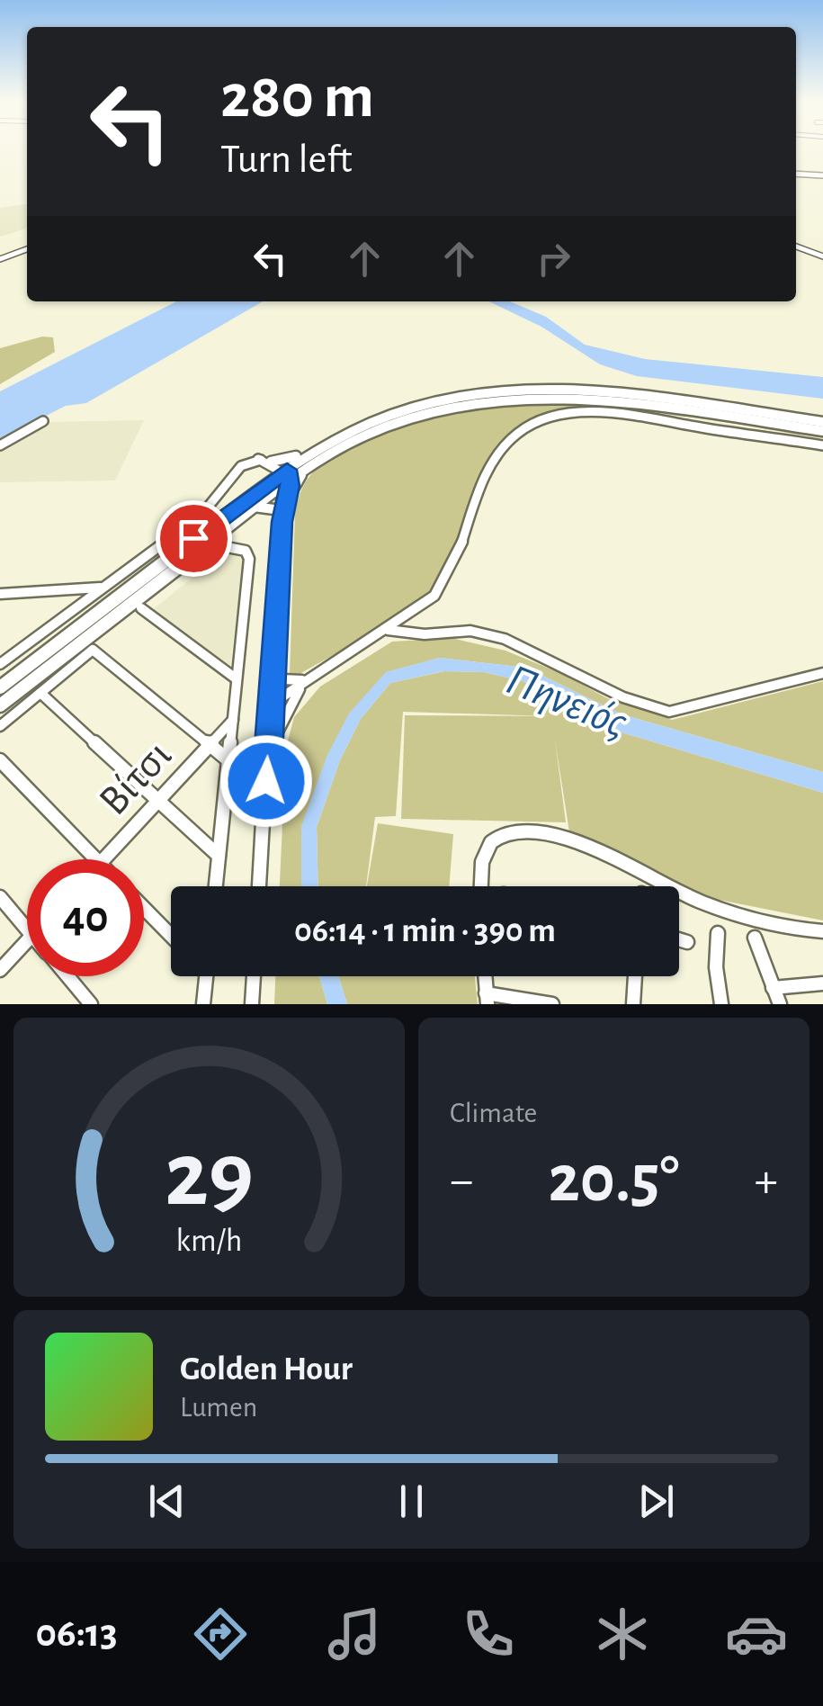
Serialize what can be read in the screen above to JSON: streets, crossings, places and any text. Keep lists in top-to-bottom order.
{
  "streets": {
    "street": ["Βίτσι"]
  },
  "water": ["Πηνειός"],
  "page": {
    "turn": ["280 m", "Turn left"],
    "limit": "40",
    "trip": "06:14 · 1 min · 390 m",
    "tile": "Climate",
    "heat": ["−", "20.5°", "+"],
    "song": ["Golden Hour", "Lumen"],
    "tabs": "06:13",
    "gauge": ["29", "km/h"]
  }
}
